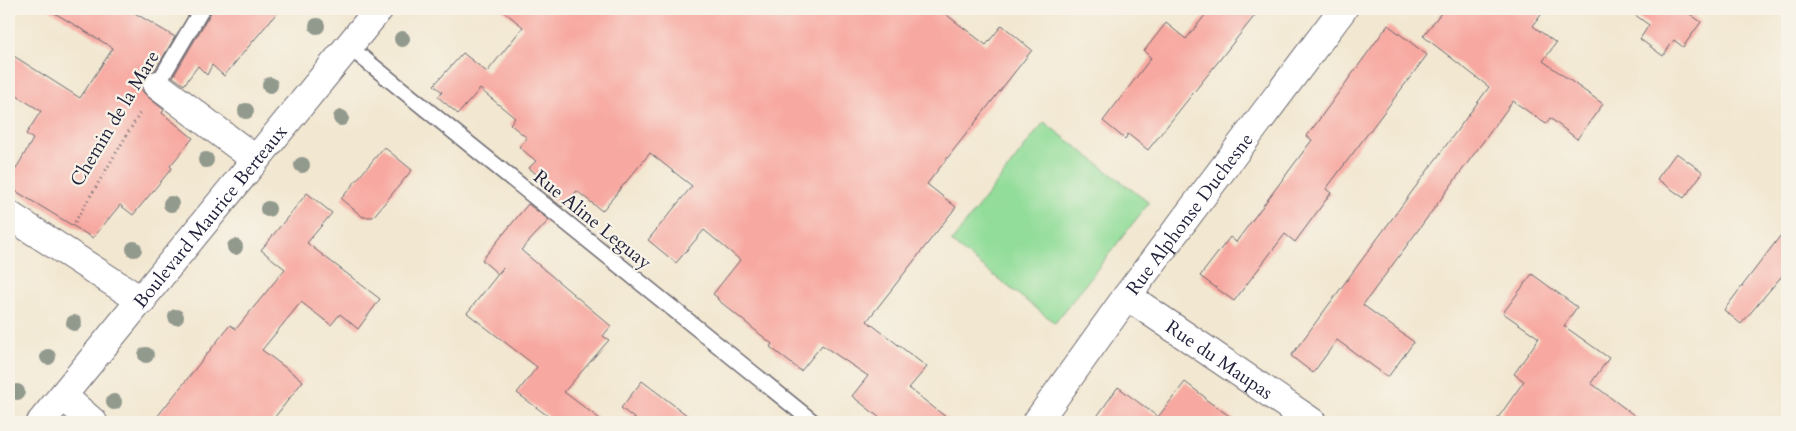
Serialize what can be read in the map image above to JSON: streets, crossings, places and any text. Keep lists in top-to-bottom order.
{
  "streets": {
    "street": ["Rue Alphonse Duchesne", "Boulevard Maurice Berteaux", "Rue du Maupas"],
    "lane": ["Chemin de la Mare", "Rue Aline Leguay"]
  },
  "crossings": [
    ["Rue Alphonse Duchesne", "Rue du Maupas"],
    ["Boulevard Maurice Berteaux", "Rue Aline Leguay"]
  ]
}
